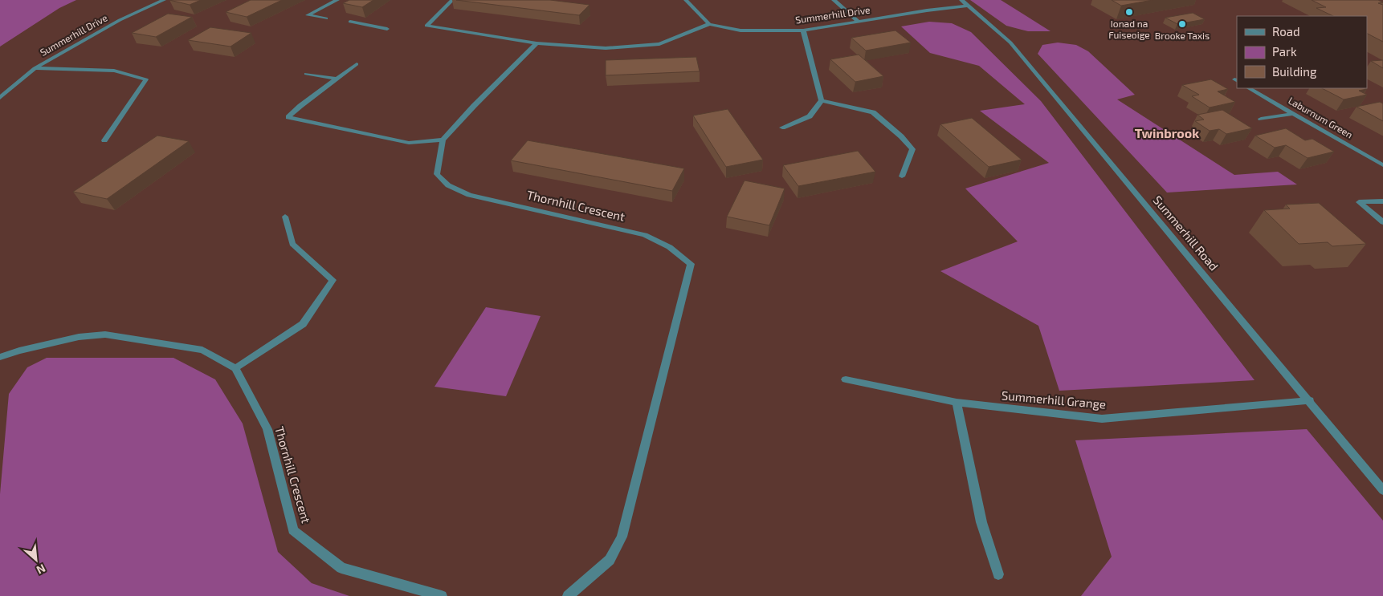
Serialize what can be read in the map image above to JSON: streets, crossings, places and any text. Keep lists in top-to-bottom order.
{
  "streets": {
    "street": [
      "Summerhill Drive",
      "Laburnum Green",
      "Thornhill Crescent",
      "Summerhill Road",
      "Summerhill Grange"
    ]
  },
  "crossings": [
    ["Summerhill Drive", "Summerhill Road"],
    ["Summerhill Road", "Summerhill Grange"]
  ],
  "districts": ["Twinbrook"],
  "places": ["Ionad na Fuiseoige", "Brooke Taxis"],
  "legend": ["Road", "Park", "Building"],
  "north": "bottom right"
}
